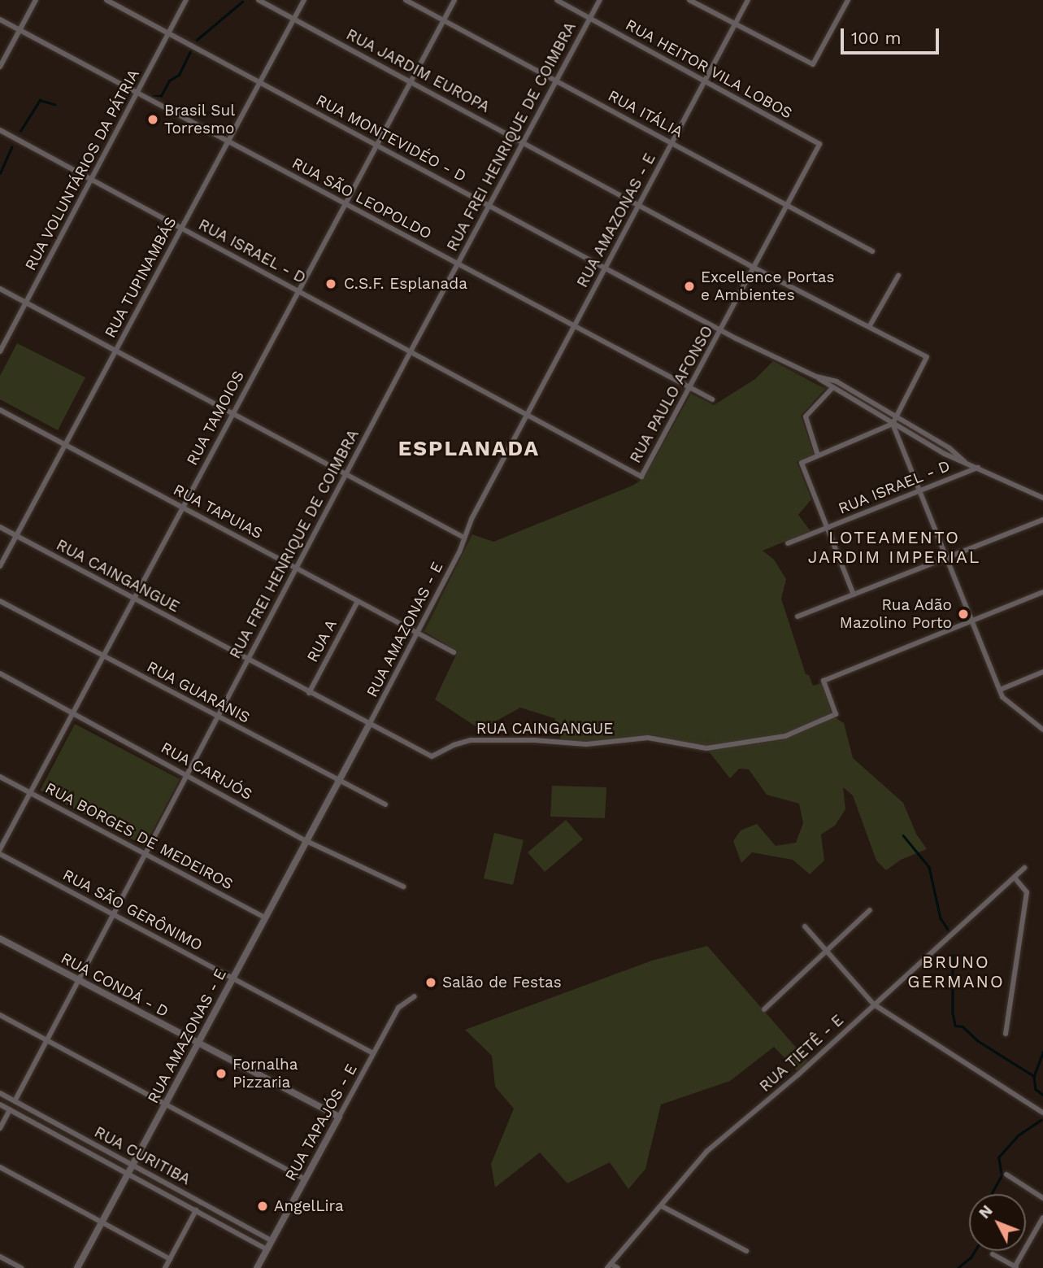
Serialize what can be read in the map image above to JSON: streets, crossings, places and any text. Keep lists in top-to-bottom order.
{
  "streets": {
    "street": [
      "RUA HEITOR VILA LOBOS",
      "RUA JARDIM EUROPA",
      "RUA ITÁLIA",
      "RUA FREI HENRIQUE DE COIMBRA",
      "RUA MONTEVIDÉO - D",
      "RUA VOLUNTÁRIOS DA PÁTRIA",
      "RUA SÃO LEOPOLDO",
      "RUA AMAZONAS - E",
      "RUA ISRAEL - D",
      "RUA TUPINAMBÁS",
      "RUA PAULO AFONSO",
      "RUA TAMOIOS",
      "RUA TAPUIAS",
      "RUA CAINGANGUE",
      "RUA A",
      "RUA GUARANIS",
      "RUA CARIJÓS",
      "RUA BORGES DE MEDEIROS",
      "RUA SÃO GERÔNIMO",
      "RUA CONDÁ - D",
      "RUA TIETÊ - E",
      "RUA TAPAJÓS - E",
      "RUA CURITIBA"
    ]
  },
  "crossings": [
    ["RUA HEITOR VILA LOBOS", "RUA FREI HENRIQUE DE COIMBRA"],
    ["RUA HEITOR VILA LOBOS", "RUA AMAZONAS - E"],
    ["RUA HEITOR VILA LOBOS", "RUA PAULO AFONSO"],
    ["RUA JARDIM EUROPA", "RUA FREI HENRIQUE DE COIMBRA"],
    ["RUA JARDIM EUROPA", "RUA MONTEVIDÉO - D"],
    ["RUA JARDIM EUROPA", "RUA AMAZONAS - E"],
    ["RUA JARDIM EUROPA", "RUA TUPINAMBÁS"],
    ["RUA JARDIM EUROPA", "RUA PAULO AFONSO"],
    ["RUA JARDIM EUROPA", "RUA TAMOIOS"],
    ["RUA ITÁLIA", "RUA FREI HENRIQUE DE COIMBRA"],
    ["RUA ITÁLIA", "RUA AMAZONAS - E"],
    ["RUA ITÁLIA", "RUA PAULO AFONSO"],
    ["RUA ITÁLIA", "RUA TAMOIOS"],
    ["RUA FREI HENRIQUE DE COIMBRA", "RUA MONTEVIDÉO - D"],
    ["RUA FREI HENRIQUE DE COIMBRA", "RUA SÃO LEOPOLDO"],
    ["RUA FREI HENRIQUE DE COIMBRA", "RUA ISRAEL - D"],
    ["RUA FREI HENRIQUE DE COIMBRA", "RUA TAPUIAS"],
    ["RUA FREI HENRIQUE DE COIMBRA", "RUA CAINGANGUE"],
    ["RUA FREI HENRIQUE DE COIMBRA", "RUA GUARANIS"],
    ["RUA FREI HENRIQUE DE COIMBRA", "RUA CARIJÓS"],
    ["RUA FREI HENRIQUE DE COIMBRA", "RUA BORGES DE MEDEIROS"],
    ["RUA FREI HENRIQUE DE COIMBRA", "RUA SÃO GERÔNIMO"],
    ["RUA FREI HENRIQUE DE COIMBRA", "RUA CONDÁ - D"],
    ["RUA FREI HENRIQUE DE COIMBRA", "RUA CURITIBA"],
    ["RUA MONTEVIDÉO - D", "RUA VOLUNTÁRIOS DA PÁTRIA"],
    ["RUA MONTEVIDÉO - D", "RUA AMAZONAS - E"],
    ["RUA MONTEVIDÉO - D", "RUA ISRAEL - D"],
    ["RUA MONTEVIDÉO - D", "RUA TUPINAMBÁS"],
    ["RUA MONTEVIDÉO - D", "RUA PAULO AFONSO"],
    ["RUA MONTEVIDÉO - D", "RUA TAMOIOS"],
    ["RUA VOLUNTÁRIOS DA PÁTRIA", "RUA SÃO LEOPOLDO"],
    ["RUA VOLUNTÁRIOS DA PÁTRIA", "RUA ISRAEL - D"],
    ["RUA SÃO LEOPOLDO", "RUA AMAZONAS - E"],
    ["RUA SÃO LEOPOLDO", "RUA TUPINAMBÁS"],
    ["RUA SÃO LEOPOLDO", "RUA PAULO AFONSO"],
    ["RUA SÃO LEOPOLDO", "RUA TAMOIOS"],
    ["RUA AMAZONAS - E", "RUA ISRAEL - D"],
    ["RUA AMAZONAS - E", "RUA TAPUIAS"],
    ["RUA AMAZONAS - E", "RUA CAINGANGUE"],
    ["RUA AMAZONAS - E", "RUA GUARANIS"],
    ["RUA AMAZONAS - E", "RUA CARIJÓS"],
    ["RUA AMAZONAS - E", "RUA BORGES DE MEDEIROS"],
    ["RUA AMAZONAS - E", "RUA SÃO GERÔNIMO"],
    ["RUA AMAZONAS - E", "RUA CONDÁ - D"],
    ["RUA AMAZONAS - E", "RUA CURITIBA"],
    ["RUA ISRAEL - D", "RUA TUPINAMBÁS"],
    ["RUA ISRAEL - D", "RUA PAULO AFONSO"],
    ["RUA ISRAEL - D", "RUA TAMOIOS"],
    ["RUA TUPINAMBÁS", "RUA TAPUIAS"],
    ["RUA TUPINAMBÁS", "RUA CAINGANGUE"],
    ["RUA TAMOIOS", "RUA TAPUIAS"],
    ["RUA TAMOIOS", "RUA CAINGANGUE"],
    ["RUA TAMOIOS", "RUA GUARANIS"],
    ["RUA TAMOIOS", "RUA CARIJÓS"],
    ["RUA TAMOIOS", "RUA BORGES DE MEDEIROS"],
    ["RUA TAPUIAS", "RUA A"],
    ["RUA CAINGANGUE", "RUA A"],
    ["RUA SÃO GERÔNIMO", "RUA TAPAJÓS - E"],
    ["RUA CONDÁ - D", "RUA TAPAJÓS - E"],
    ["RUA TAPAJÓS - E", "RUA CURITIBA"]
  ],
  "districts": ["ESPLANADA", "LOTEAMENTO JARDIM IMPERIAL", "BRUNO GERMANO"],
  "places": [
    "Brasil Sul Torresmo",
    "C.S.F. Esplanada",
    "Excellence Portas e Ambientes",
    "Rua Adão Mazolino Porto",
    "Salão de Festas",
    "Fornalha Pizzaria",
    "AngelLira"
  ],
  "scale_bar": "100 m",
  "north": "top left"
}
